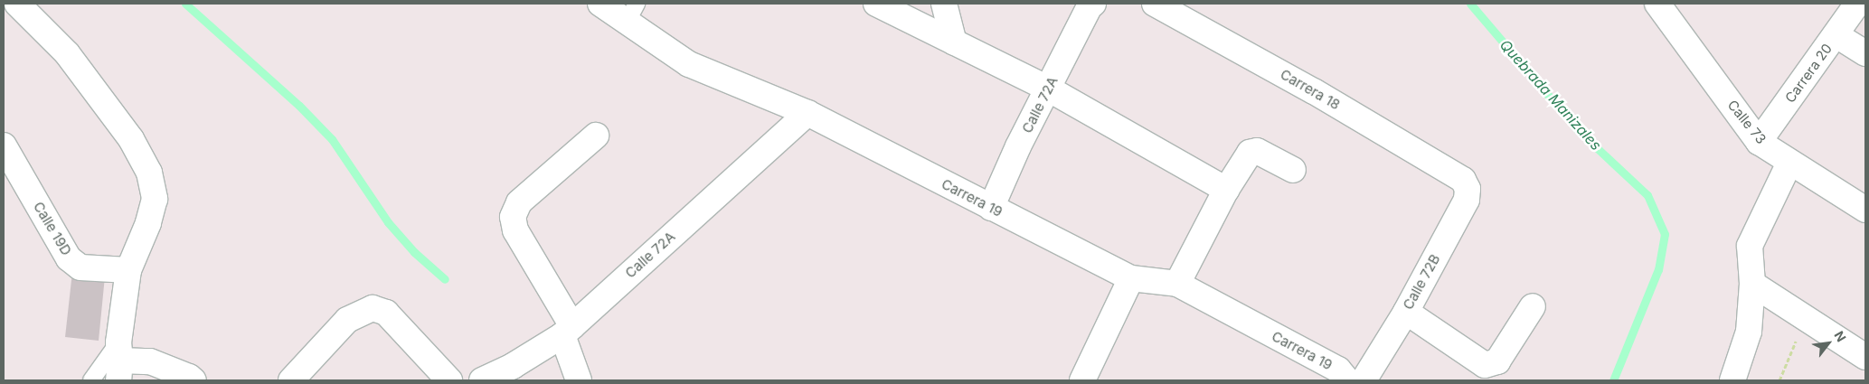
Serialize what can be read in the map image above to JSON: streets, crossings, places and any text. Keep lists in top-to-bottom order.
{
  "streets": {
    "street": [
      "Carrera 20",
      "Carrera 18",
      "Calle 72A",
      "Calle 73",
      "Carrera 19",
      "Calle 19D",
      "Calle 72B"
    ]
  },
  "crossings": [
    ["Carrera 20", "Calle 73"],
    ["Carrera 18", "Calle 72B"],
    ["Calle 72A", "Carrera 19"]
  ],
  "water": ["Quebrada Manizales"],
  "north": "top right"
}
